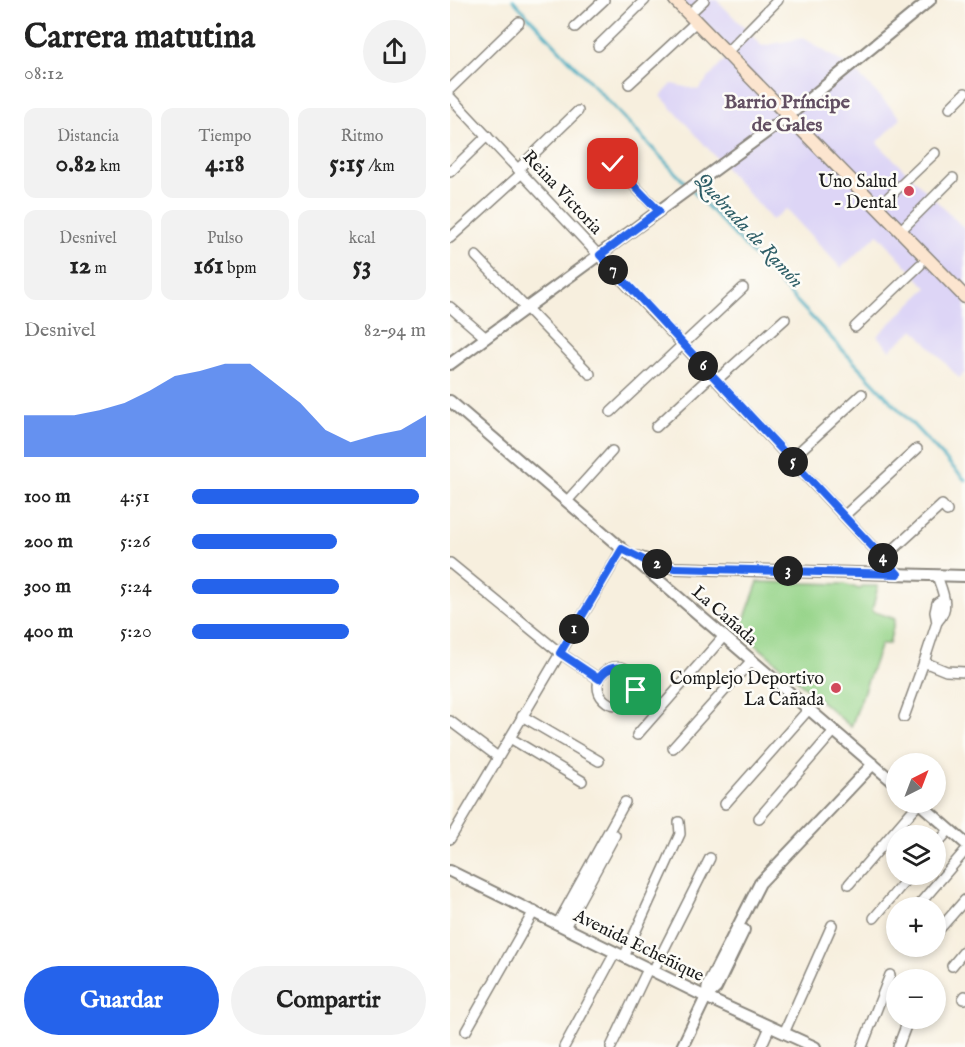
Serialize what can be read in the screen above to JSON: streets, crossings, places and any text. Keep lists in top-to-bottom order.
{
  "streets": {
    "street": ["Reina Victoria", "La Cañada", "Avenida Echeñique"]
  },
  "districts": ["Barrio Príncipe de Gales"],
  "water": ["Quebrada de Ramón"],
  "places": ["Uno Salud - Dental", "Complejo Deportivo La Cañada"],
  "north": "top right",
  "page": {
    "heading": ["Carrera matutina", "08:12"],
    "stats": [
      ["Distancia", "0.82 km"],
      ["Tiempo", "4:18"],
      ["Ritmo", "5:15 /km"],
      ["Desnivel", "12 m"],
      ["Pulso", "161 bpm"],
      ["kcal", "53"]
    ],
    "pins": [
      "7",
      "6",
      "5",
      "4",
      "2",
      "3",
      "1"
    ],
    "chart": ["Desnivel", "82–94 m"],
    "list": [
      {
        "name": "100 m",
        "note": "4:51"
      },
      {
        "name": "200 m",
        "note": "5:26"
      },
      {
        "name": "300 m",
        "note": "5:24"
      },
      {
        "name": "400 m",
        "note": "5:20"
      }
    ],
    "map_buttons": ["+", "−"],
    "buttons": ["Guardar", "Compartir"]
  }
}
